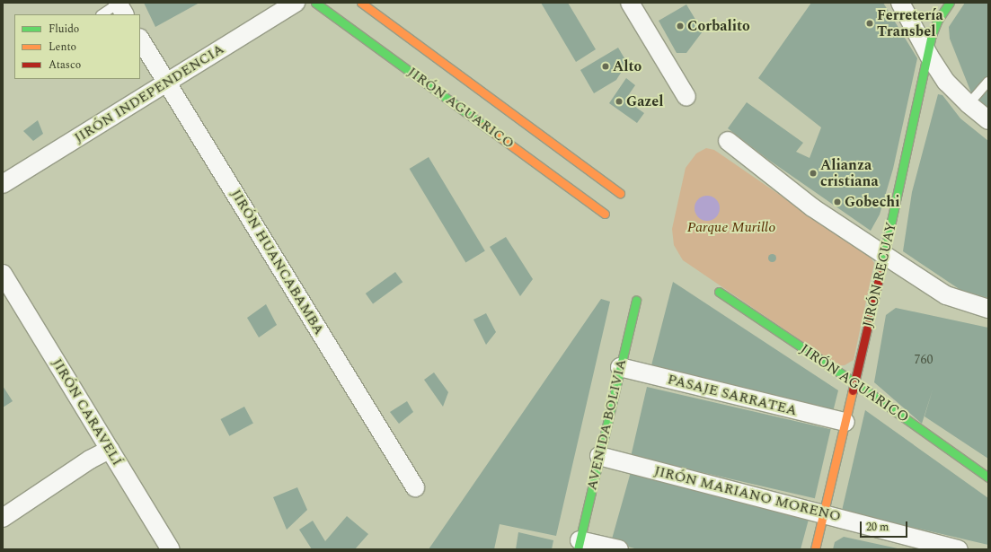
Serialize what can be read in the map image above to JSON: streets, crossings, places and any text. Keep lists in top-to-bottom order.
{
  "streets": {
    "street": [
      "JIRÓN INDEPENDENCIA",
      "JIRÓN AGUARICO",
      "JIRÓN HUANCABAMBA",
      "JIRÓN RECUAY",
      "PASAJE SARRATEA",
      "JIRÓN CARAVELÍ",
      "AVENIDA BOLIVIA",
      "JIRÓN MARIANO MORENO"
    ]
  },
  "crossings": [
    ["JIRÓN INDEPENDENCIA", "JIRÓN HUANCABAMBA"],
    ["JIRÓN AGUARICO", "JIRÓN RECUAY"],
    ["JIRÓN RECUAY", "PASAJE SARRATEA"],
    ["JIRÓN RECUAY", "JIRÓN MARIANO MORENO"],
    ["PASAJE SARRATEA", "AVENIDA BOLIVIA"],
    ["AVENIDA BOLIVIA", "JIRÓN MARIANO MORENO"]
  ],
  "parks": ["Parque Murillo"],
  "places": [
    "Ferretería Transbel",
    "Corbalito",
    "Alto",
    "Gazel",
    "Alianza cristiana",
    "Gobechi"
  ],
  "house_numbers": ["760"],
  "legend": ["Fluido", "Lento", "Atasco"],
  "scale_bar": "20 m"
}
